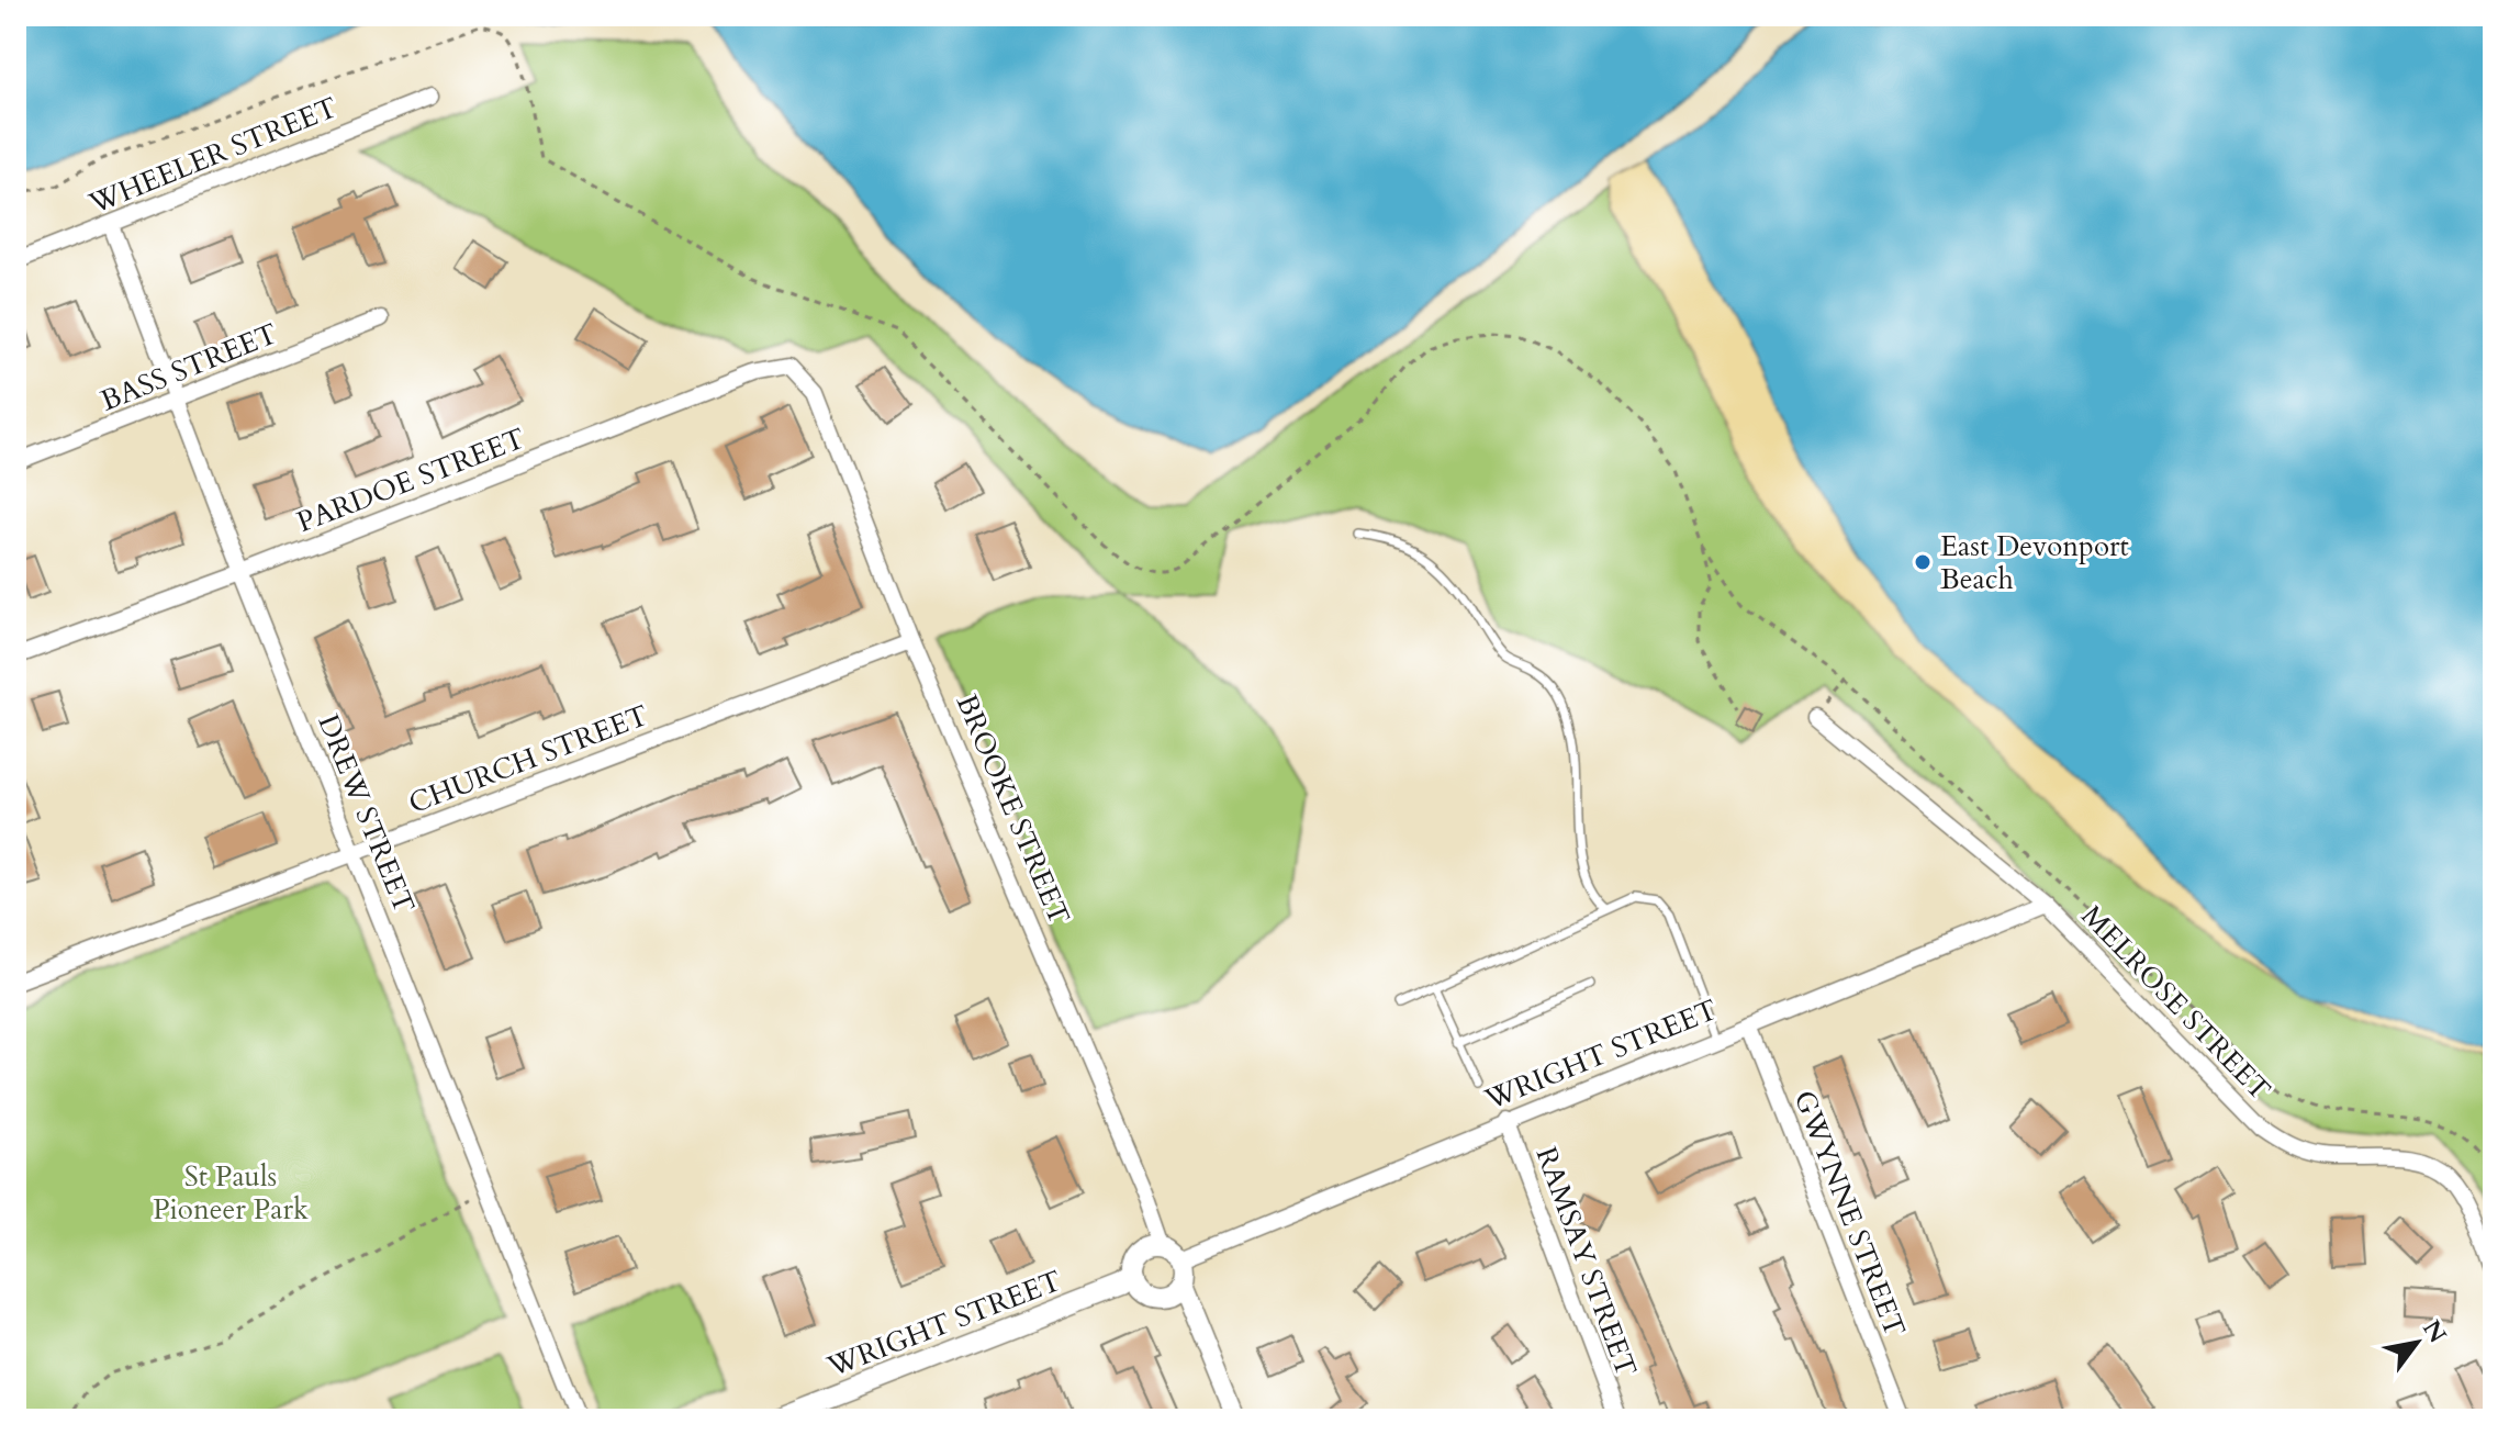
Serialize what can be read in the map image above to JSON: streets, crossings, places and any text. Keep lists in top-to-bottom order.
{
  "streets": {
    "street": [
      "WHEELER STREET",
      "BASS STREET",
      "PARDOE STREET",
      "CHURCH STREET",
      "BROOKE STREET",
      "DREW STREET",
      "MELROSE STREET",
      "WRIGHT STREET",
      "GWYNNE STREET",
      "RAMSAY STREET"
    ]
  },
  "crossings": [
    ["WHEELER STREET", "DREW STREET"],
    ["BASS STREET", "DREW STREET"],
    ["PARDOE STREET", "BROOKE STREET"],
    ["PARDOE STREET", "DREW STREET"],
    ["CHURCH STREET", "BROOKE STREET"],
    ["CHURCH STREET", "DREW STREET"],
    ["BROOKE STREET", "WRIGHT STREET"],
    ["MELROSE STREET", "WRIGHT STREET"],
    ["WRIGHT STREET", "GWYNNE STREET"],
    ["WRIGHT STREET", "RAMSAY STREET"]
  ],
  "parks": ["St Pauls Pioneer Park"],
  "places": ["East Devonport Beach"],
  "north": "top right"
}
